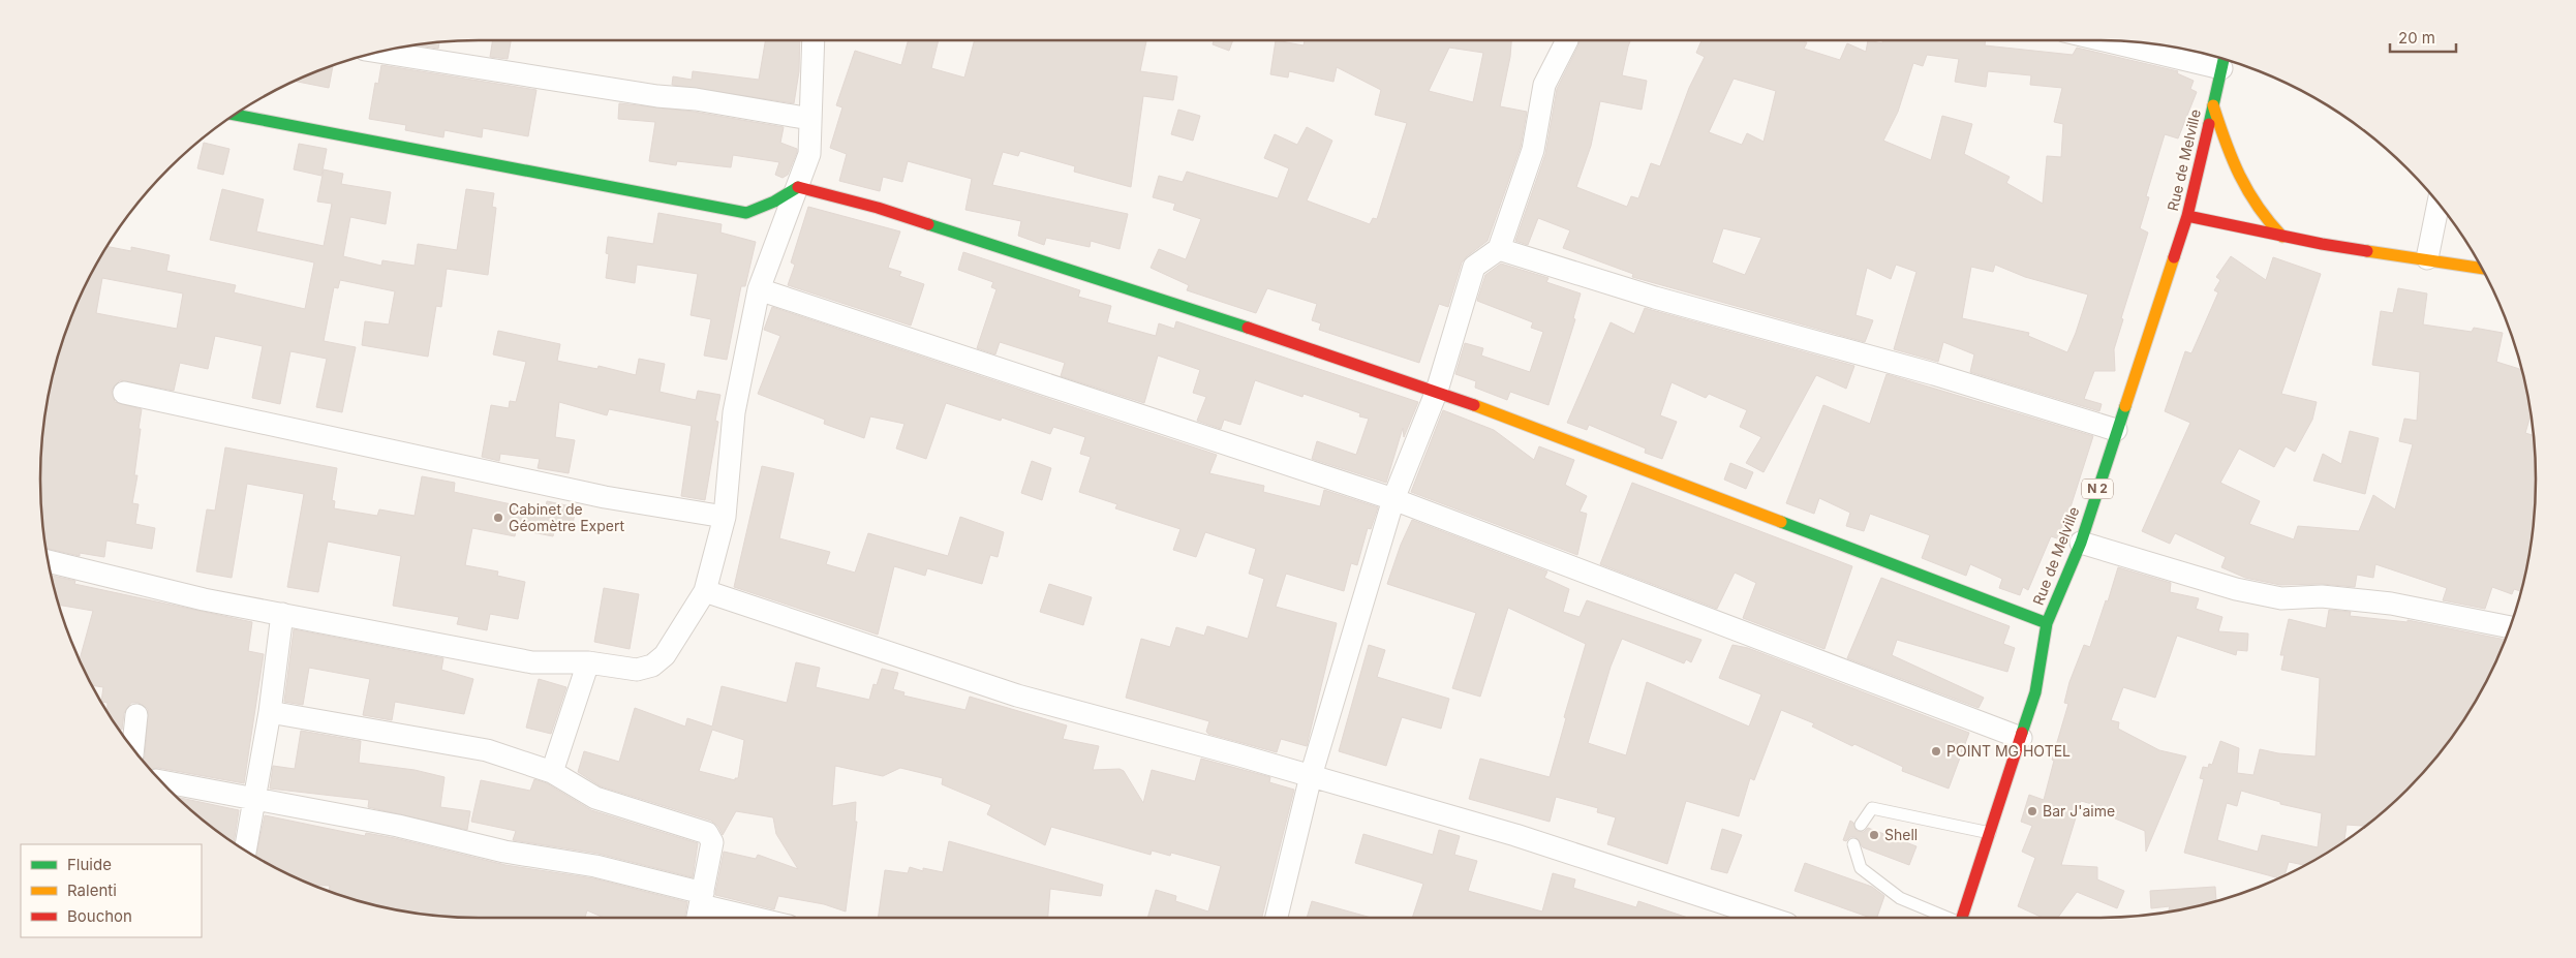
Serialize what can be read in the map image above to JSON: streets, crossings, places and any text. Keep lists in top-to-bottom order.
{
  "streets": {
    "street": ["Rue de Melville", "N 2"]
  },
  "places": [
    "Cabinet de Géomètre Expert",
    "POINT MG HOTEL",
    "Bar J'aime",
    "Shell"
  ],
  "legend": ["Fluide", "Ralenti", "Bouchon"],
  "scale_bar": "20 m"
}
